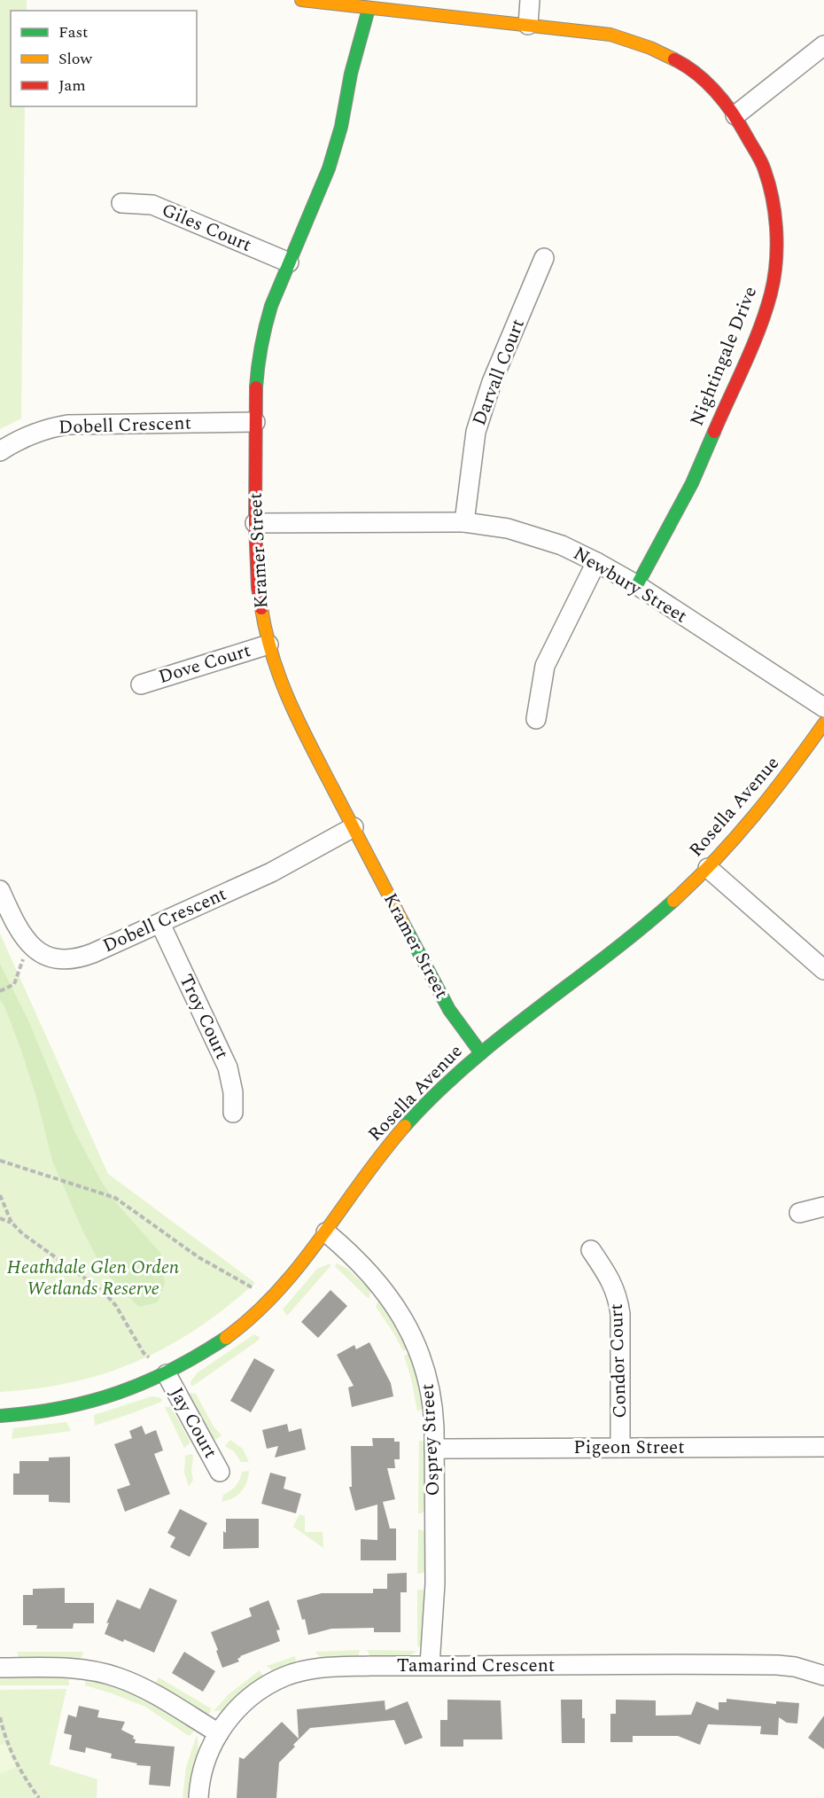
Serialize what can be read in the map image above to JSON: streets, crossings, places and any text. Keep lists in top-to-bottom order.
{
  "streets": {
    "street": [
      "Giles Court",
      "Nightingale Drive",
      "Darvall Court",
      "Dobell Crescent",
      "Kramer Street",
      "Newbury Street",
      "Dove Court",
      "Rosella Avenue",
      "Troy Court",
      "Condor Court",
      "Jay Court",
      "Osprey Street",
      "Pigeon Street",
      "Tamarind Crescent"
    ]
  },
  "crossings": [
    ["Giles Court", "Kramer Street"],
    ["Nightingale Drive", "Kramer Street"],
    ["Nightingale Drive", "Newbury Street"],
    ["Darvall Court", "Newbury Street"],
    ["Dobell Crescent", "Kramer Street"],
    ["Dobell Crescent", "Troy Court"],
    ["Kramer Street", "Newbury Street"],
    ["Kramer Street", "Dove Court"],
    ["Kramer Street", "Rosella Avenue"],
    ["Rosella Avenue", "Jay Court"],
    ["Rosella Avenue", "Osprey Street"],
    ["Condor Court", "Pigeon Street"],
    ["Osprey Street", "Pigeon Street"],
    ["Osprey Street", "Tamarind Crescent"]
  ],
  "parks": ["Heathdale Glen Orden Wetlands Reserve"],
  "legend": ["Fast", "Slow", "Jam"]
}
